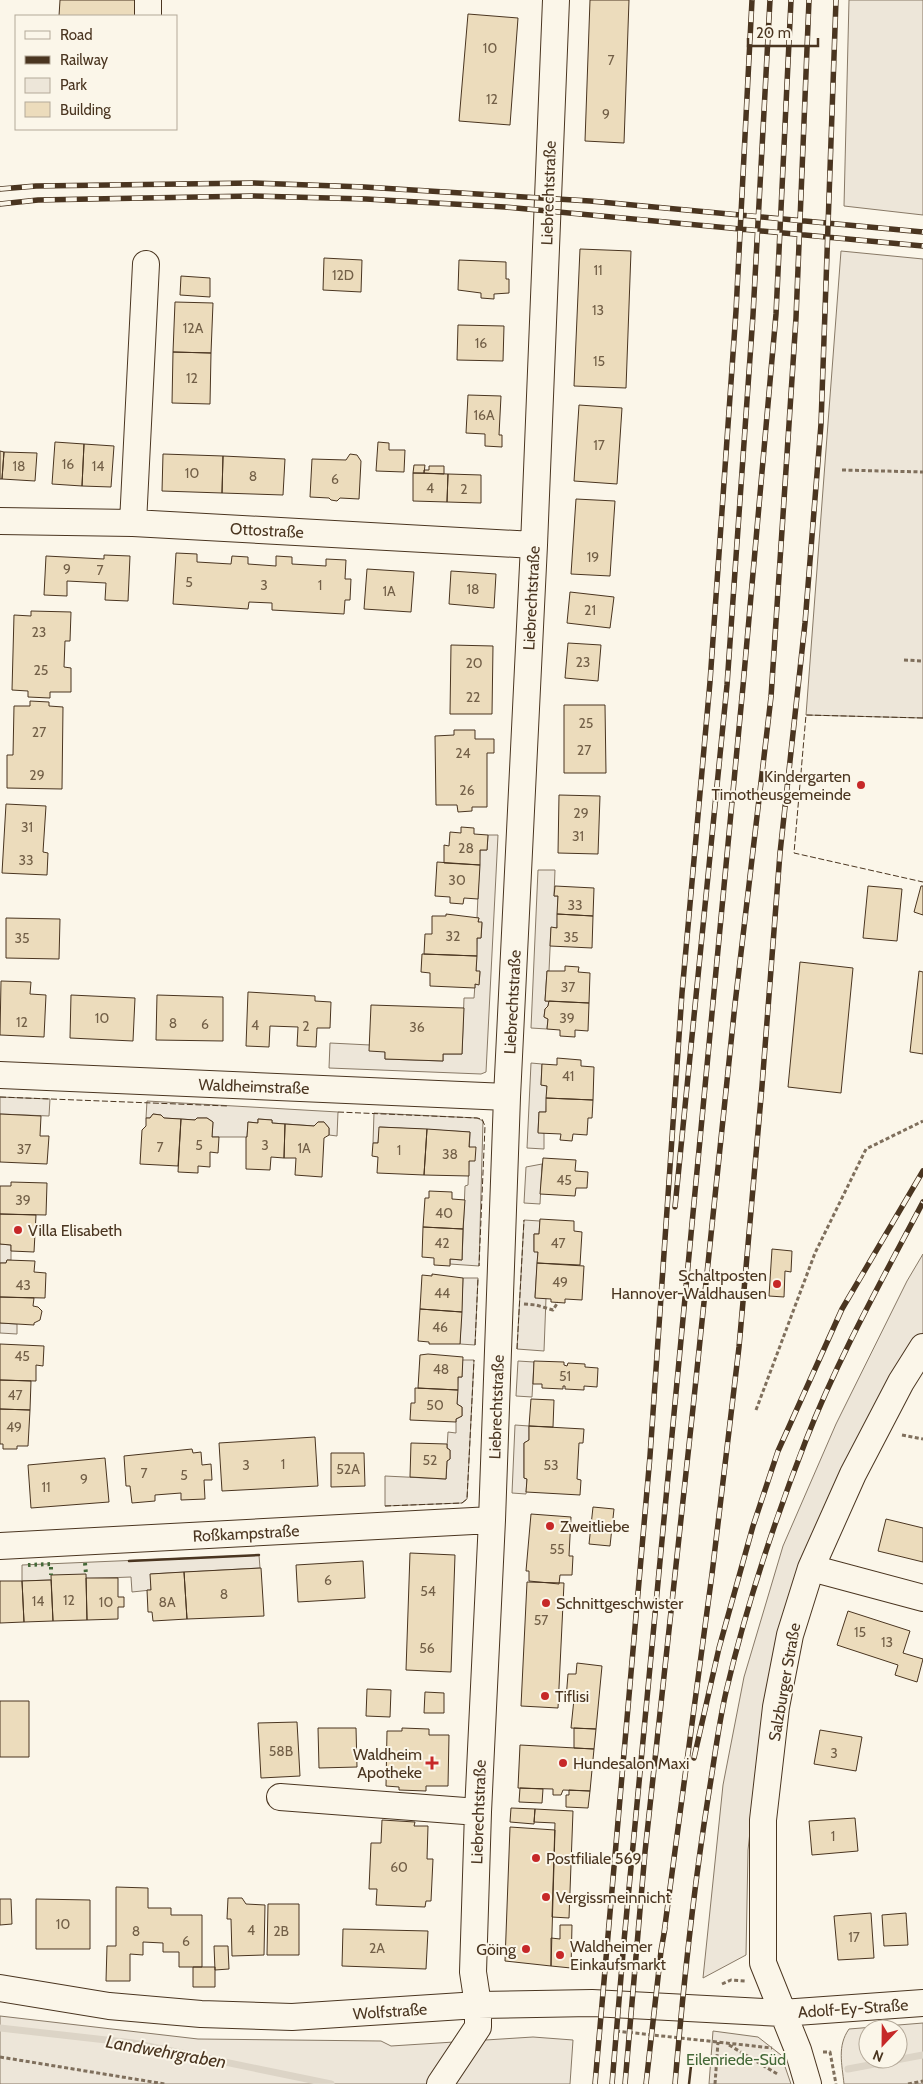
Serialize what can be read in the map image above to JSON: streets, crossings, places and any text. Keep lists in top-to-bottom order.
{
  "streets": {
    "street": [
      "Liebrechtstraße",
      "Ottostraße",
      "Waldheimstraße",
      "Roßkampstraße",
      "Salzburger Straße",
      "Adolf-Ey-Straße",
      "Wolfstraße"
    ]
  },
  "crossings": [
    ["Liebrechtstraße", "Ottostraße"],
    ["Liebrechtstraße", "Waldheimstraße"],
    ["Liebrechtstraße", "Roßkampstraße"],
    ["Liebrechtstraße", "Wolfstraße"],
    ["Salzburger Straße", "Adolf-Ey-Straße"],
    ["Salzburger Straße", "Wolfstraße"],
    ["Adolf-Ey-Straße", "Wolfstraße"]
  ],
  "water": ["Landwehrgraben"],
  "parks": ["Eilenriede-Süd"],
  "places": {
    "other": [
      "Kindergarten Timotheusgemeinde",
      "Villa Elisabeth",
      "Schaltposten Hannover-Waldhausen",
      "Zweitliebe",
      "Schnittgeschwister",
      "Tiflisi",
      "Hundesalon Maxi",
      "Postfiliale 569",
      "Vergissmeinnicht",
      "Göing",
      "Waldheimer Einkaufsmarkt"
    ],
    "health": ["Waldheim Apotheke"]
  },
  "house_numbers": [
    "10",
    "7",
    "12",
    "9",
    "11",
    "12D",
    "13",
    "12A",
    "16",
    "15",
    "12",
    "16A",
    "17",
    "16",
    "18",
    "14",
    "10",
    "8",
    "6",
    "4",
    "2",
    "19",
    "9",
    "7",
    "5",
    "3",
    "1",
    "18",
    "1A",
    "21",
    "23",
    "23",
    "20",
    "25",
    "22",
    "25",
    "27",
    "27",
    "24",
    "29",
    "26",
    "29",
    "31",
    "31",
    "28",
    "33",
    "30",
    "33",
    "32",
    "35",
    "35",
    "37",
    "10",
    "39",
    "12",
    "8",
    "6",
    "4",
    "2",
    "36",
    "41",
    "5",
    "3",
    "7",
    "1A",
    "37",
    "1",
    "38",
    "45",
    "39",
    "40",
    "42",
    "47",
    "49",
    "43",
    "44",
    "46",
    "45",
    "48",
    "51",
    "47",
    "50",
    "49",
    "52",
    "1",
    "3",
    "53",
    "52A",
    "7",
    "5",
    "9",
    "11",
    "55",
    "6",
    "54",
    "8",
    "12",
    "14",
    "10",
    "8A",
    "57",
    "15",
    "13",
    "56",
    "58B",
    "3",
    "1",
    "60",
    "10",
    "4",
    "8",
    "2B",
    "17",
    "6",
    "2A"
  ],
  "legend": [
    "Road",
    "Railway",
    "Park",
    "Building"
  ],
  "scale_bar": "20 m",
  "north": "bottom"
}
